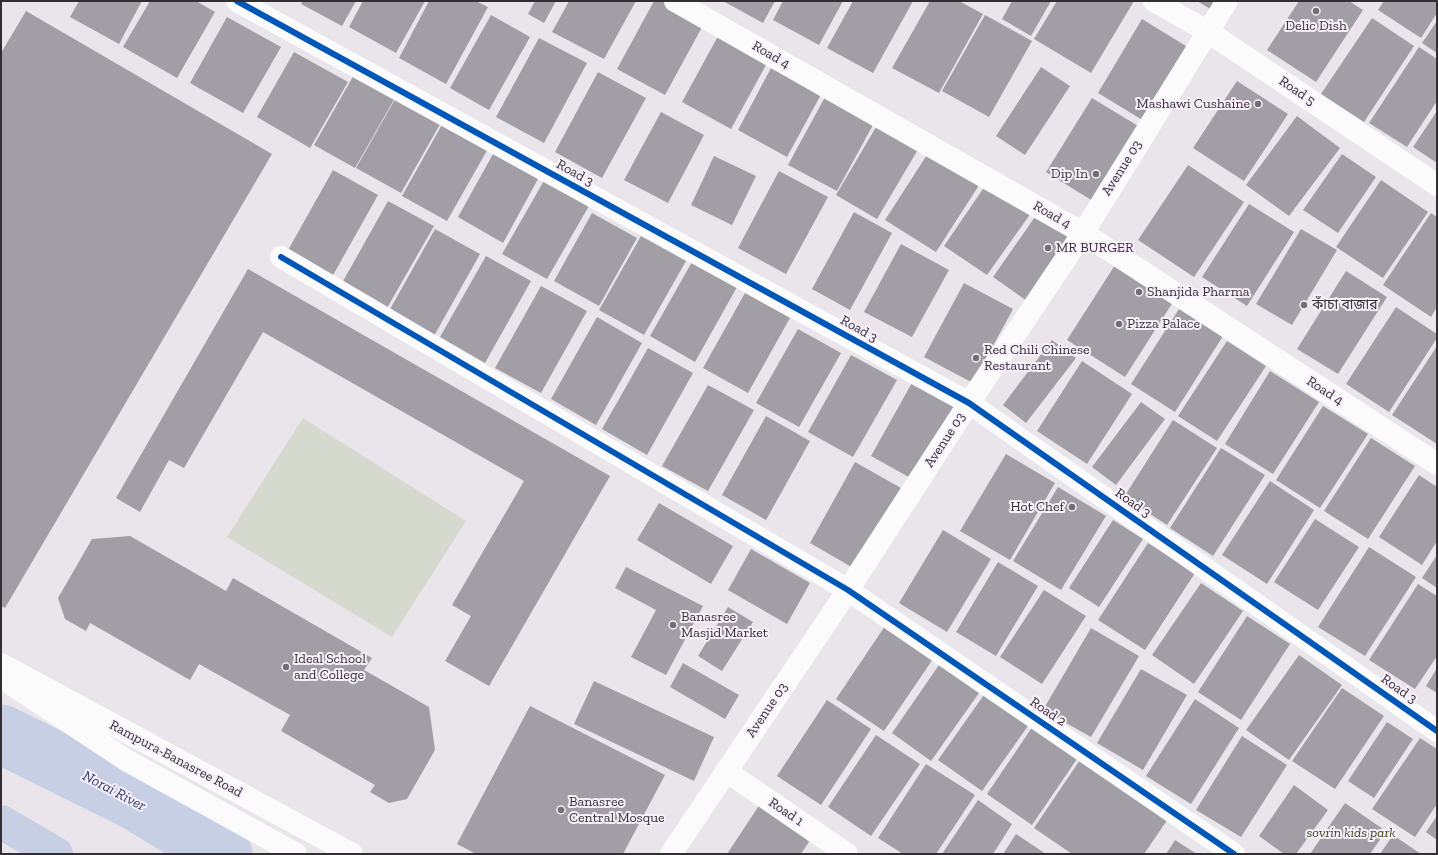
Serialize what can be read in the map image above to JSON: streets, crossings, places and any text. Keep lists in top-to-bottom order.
{
  "streets": {
    "street": [
      "Road 4",
      "Road 5",
      "Avenue 03",
      "Road 3",
      "Road 2",
      "Rampura-Banasree Road",
      "Road 1"
    ]
  },
  "crossings": [
    ["Road 4", "Avenue 03"],
    ["Road 5", "Avenue 03"],
    ["Avenue 03", "Road 3"],
    ["Avenue 03", "Road 2"],
    ["Avenue 03", "Road 1"]
  ],
  "water": ["Norai River"],
  "parks": ["sovrin kids park"],
  "places": [
    "Delic Dish",
    "Mashawi Cushaine",
    "Dip In",
    "MR BURGER",
    "Shanjida Pharma",
    "কাঁচা বাজার",
    "Pizza Palace",
    "Red Chili Chinese Restaurant",
    "Hot Chef",
    "Banasree Masjid Market",
    "Ideal School and College",
    "Banasree Central Mosque"
  ]
}
